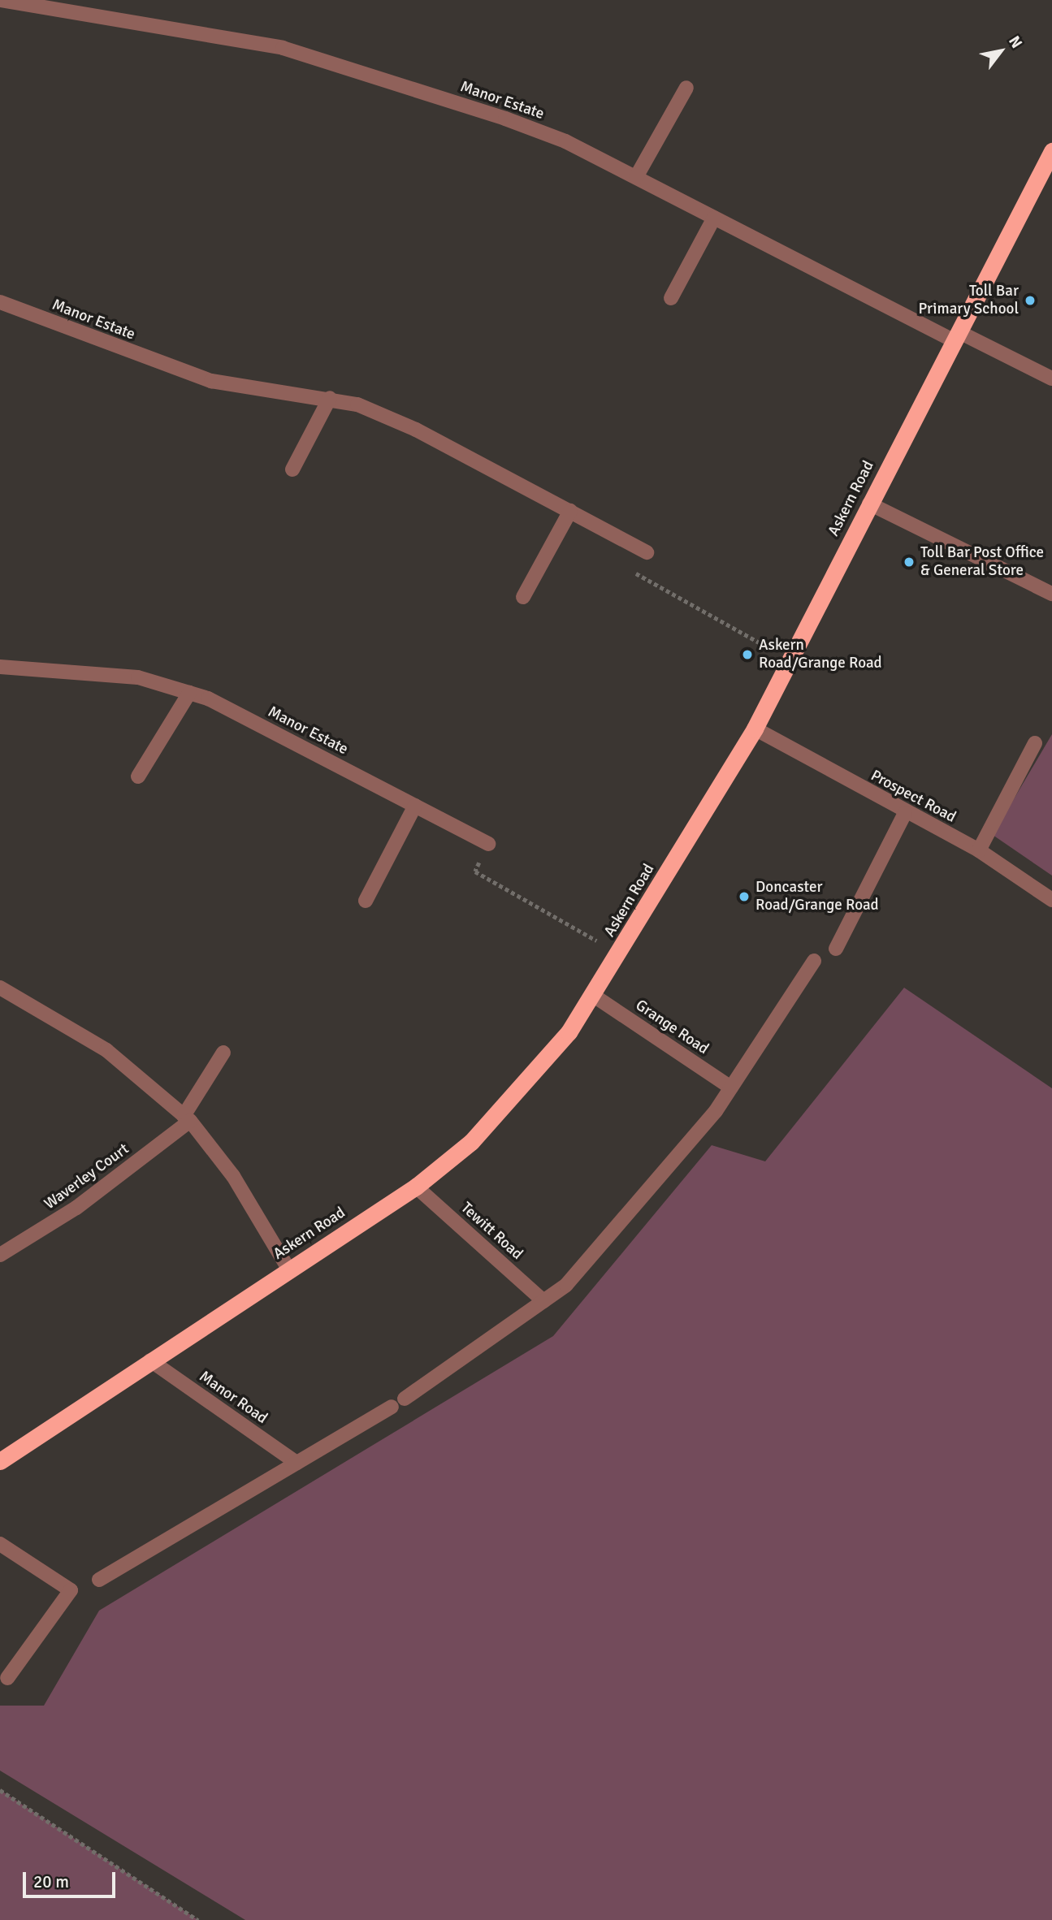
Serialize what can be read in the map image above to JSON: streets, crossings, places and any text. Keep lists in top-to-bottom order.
{
  "streets": {
    "highway": ["Askern Road"],
    "street": [
      "Manor Estate",
      "Prospect Road",
      "Grange Road",
      "Waverley Court",
      "Tewitt Road",
      "Manor Road"
    ]
  },
  "crossings": [
    ["Manor Estate", "Askern Road"],
    ["Askern Road", "Prospect Road"],
    ["Askern Road", "Grange Road"],
    ["Askern Road", "Tewitt Road"],
    ["Askern Road", "Manor Road"]
  ],
  "places": [
    "Toll Bar Primary School",
    "Toll Bar Post Office & General Store",
    "Askern Road/Grange Road",
    "Doncaster Road/Grange Road"
  ],
  "scale_bar": "20 m",
  "north": "top right"
}
